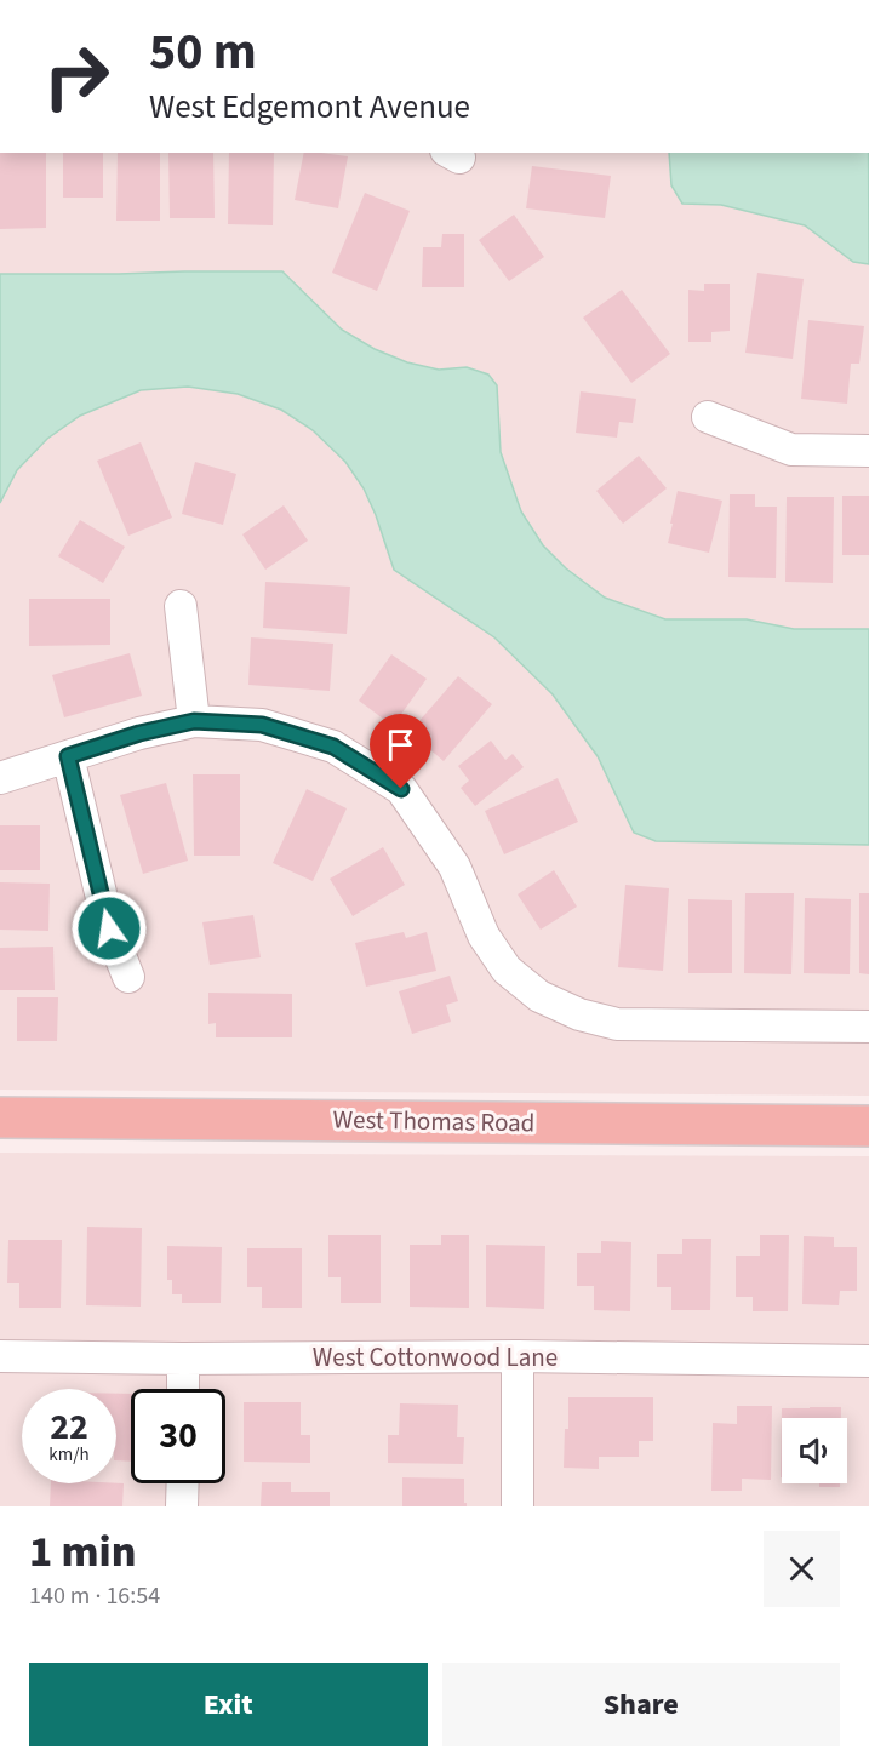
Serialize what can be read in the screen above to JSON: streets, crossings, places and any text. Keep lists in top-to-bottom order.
{
  "streets": {
    "main road": ["West Thomas Road"],
    "street": ["West Cottonwood Lane"]
  },
  "page": {
    "turn": ["50 m", "West Edgemont Avenue"],
    "speed": "22 km/h",
    "limit": "30",
    "heading": ["1 min", "140 m · 16:54"],
    "buttons": ["Exit", "Share"]
  }
}
